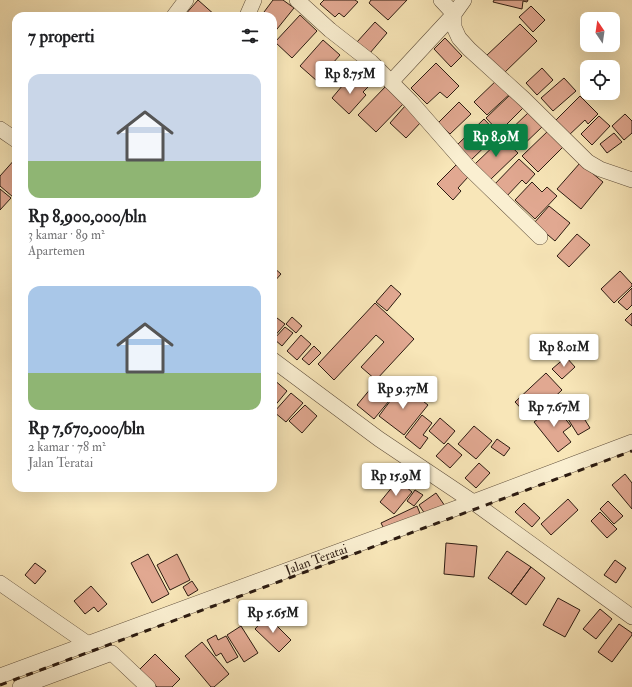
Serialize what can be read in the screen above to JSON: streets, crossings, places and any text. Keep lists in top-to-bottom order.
{
  "streets": {
    "street": ["Jalan Teratai"]
  },
  "north": "top",
  "page": {
    "heading": "7 properti",
    "list": [
      {
        "name": "Rp 8,900,000/bln",
        "note": "3 kamar · 89 m² · Apartemen"
      },
      {
        "name": "Rp 7,670,000/bln",
        "note": "2 kamar · 78 m² · Jalan Teratai"
      }
    ],
    "price": [
      "Rp 8.75M",
      "Rp 8.9M",
      "Rp 8.01M",
      "Rp 9.37M",
      "Rp 7.67M",
      "Rp 15.9M",
      "Rp 5.65M"
    ]
  }
}
